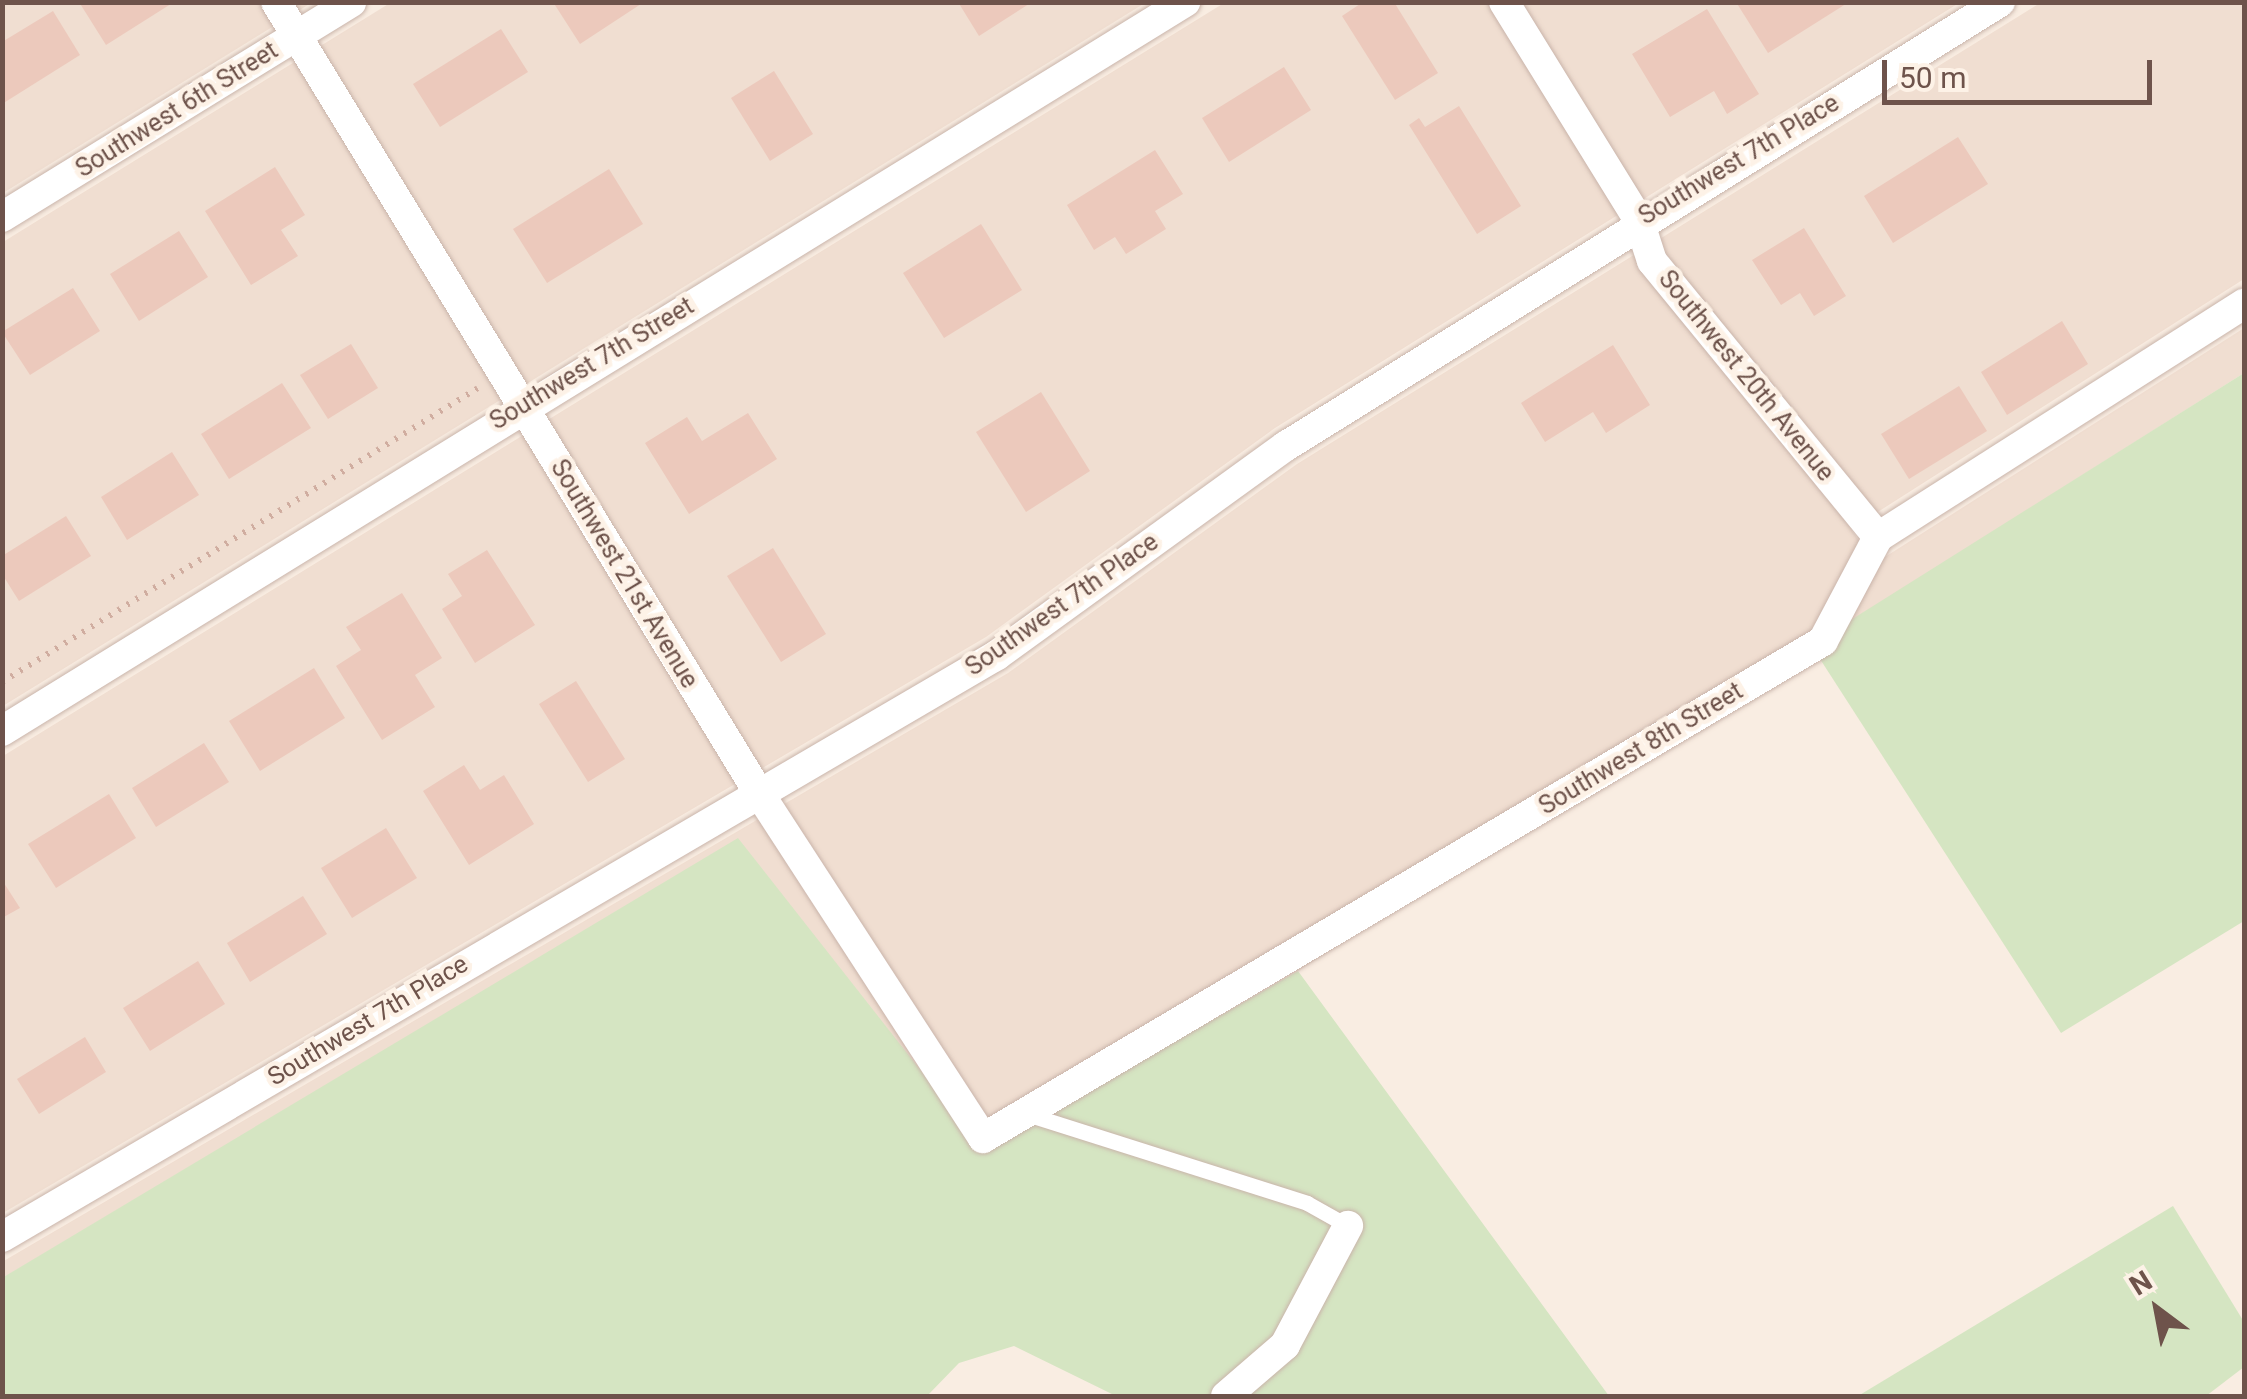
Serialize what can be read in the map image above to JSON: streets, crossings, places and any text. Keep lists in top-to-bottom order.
{
  "streets": {
    "street": [
      "Southwest 6th Street",
      "Southwest 7th Place",
      "Southwest 7th Street",
      "Southwest 20th Avenue",
      "Southwest 21st Avenue",
      "Southwest 8th Street"
    ]
  },
  "crossings": [
    ["Southwest 6th Street", "Southwest 21st Avenue"],
    ["Southwest 7th Place", "Southwest 20th Avenue"],
    ["Southwest 7th Place", "Southwest 21st Avenue"],
    ["Southwest 7th Street", "Southwest 21st Avenue"],
    ["Southwest 20th Avenue", "Southwest 8th Street"],
    ["Southwest 21st Avenue", "Southwest 8th Street"]
  ],
  "scale_bar": "50 m",
  "north": "top left"
}
